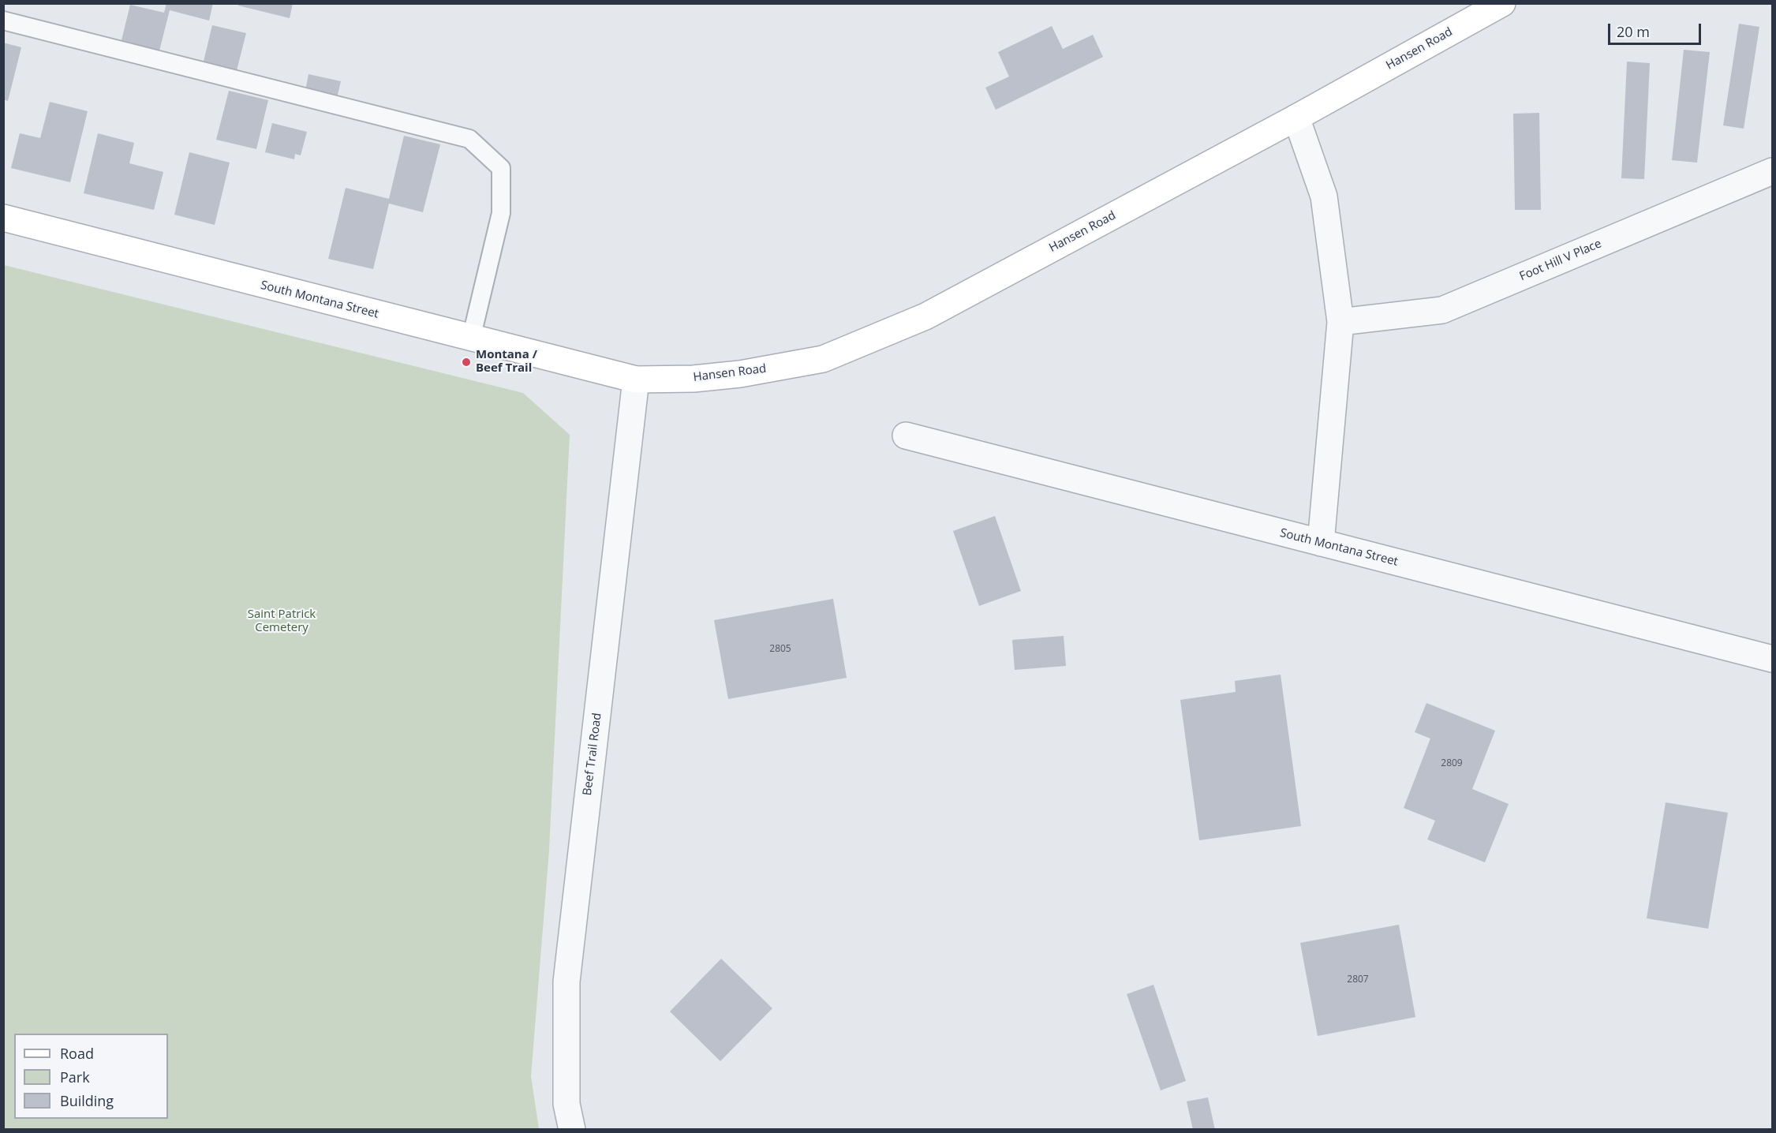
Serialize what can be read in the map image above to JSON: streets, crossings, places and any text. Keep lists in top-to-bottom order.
{
  "streets": {
    "street": [
      "Hansen Road",
      "Foot Hill V Place",
      "South Montana Street",
      "Beef Trail Road"
    ]
  },
  "crossings": [
    ["Hansen Road", "South Montana Street"],
    ["Hansen Road", "Beef Trail Road"],
    ["South Montana Street", "Beef Trail Road"]
  ],
  "parks": ["Saint Patrick Cemetery"],
  "places": ["Montana / Beef Trail"],
  "house_numbers": ["2805", "2809", "2807"],
  "legend": ["Road", "Park", "Building"],
  "scale_bar": "20 m"
}
